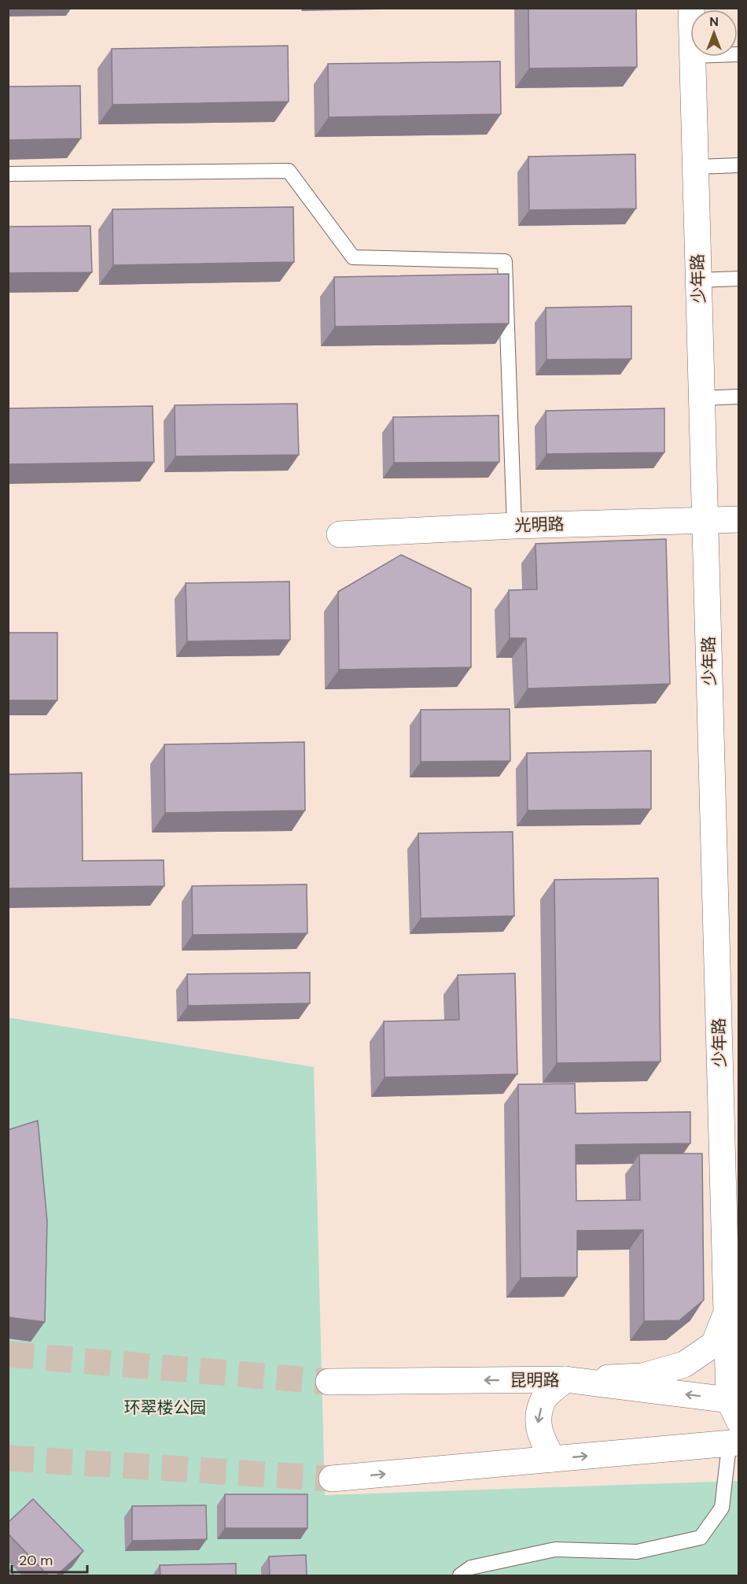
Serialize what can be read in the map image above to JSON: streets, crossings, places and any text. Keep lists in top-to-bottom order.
{
  "streets": {
    "street": ["少年路", "光明路", "昆明路"]
  },
  "crossings": [
    ["少年路", "光明路"],
    ["少年路", "昆明路"]
  ],
  "parks": ["环翠楼公园"],
  "scale_bar": "20 m",
  "north": "top"
}
